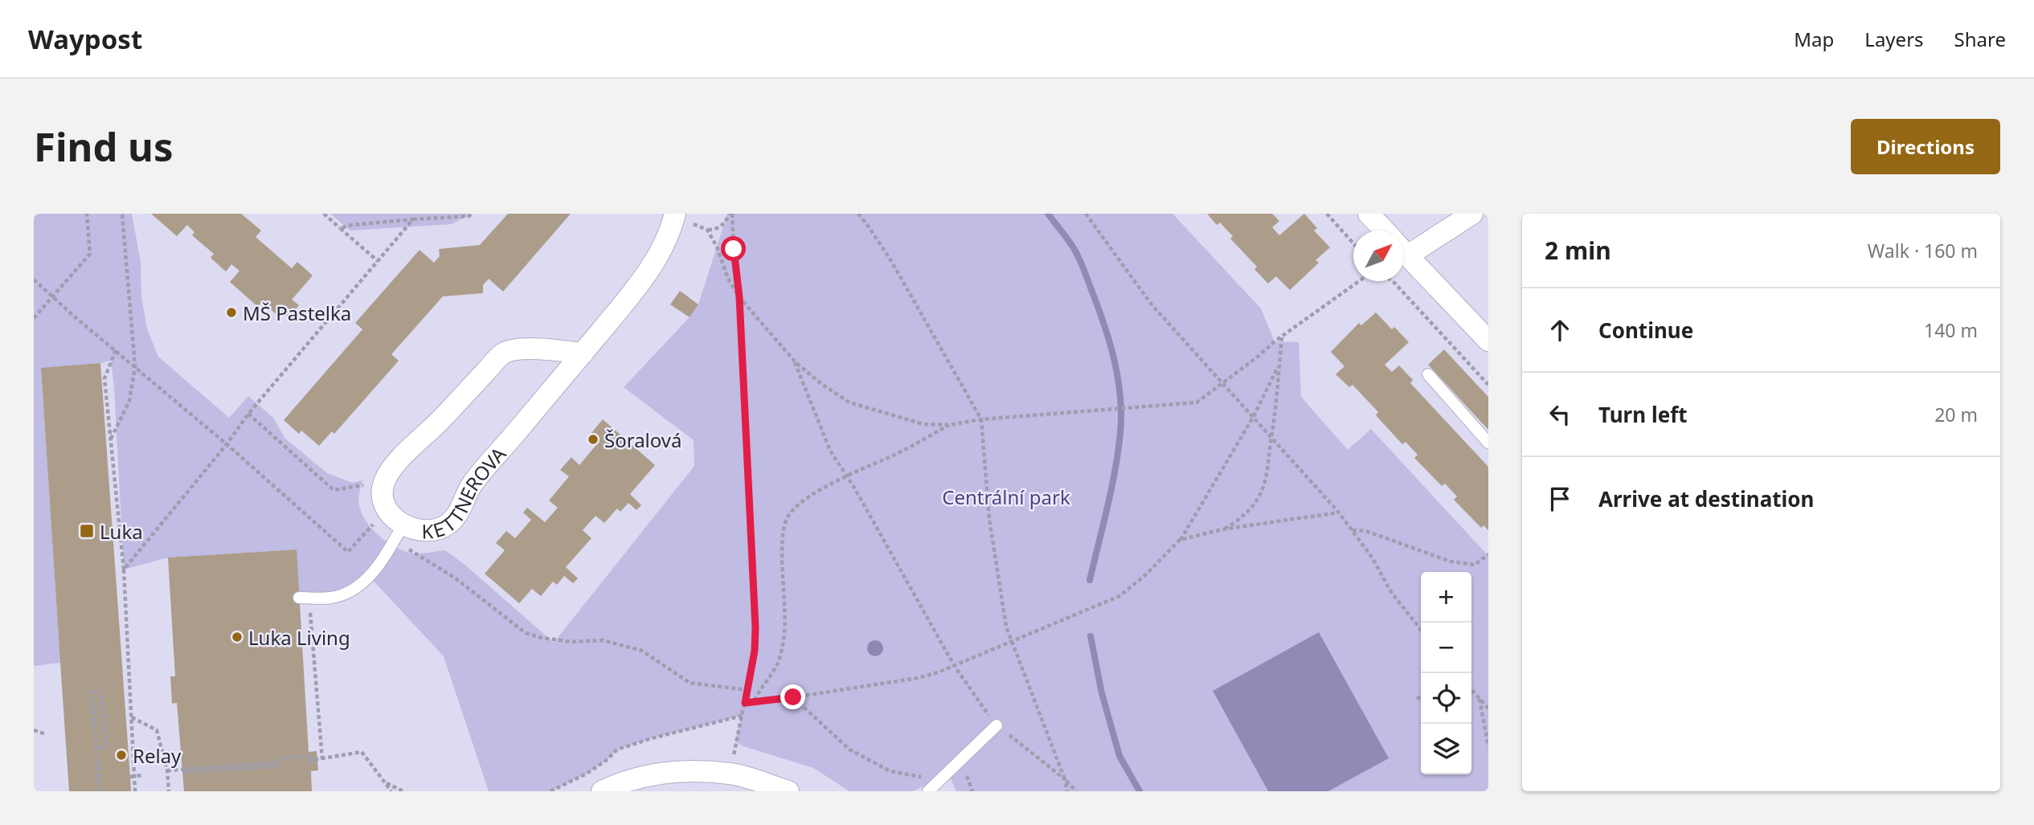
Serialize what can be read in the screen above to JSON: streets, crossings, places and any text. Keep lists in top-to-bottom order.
{
  "streets": {
    "street": ["KETTNEROVA"]
  },
  "parks": ["Centrální park"],
  "places": {
    "other": [
      "MŠ Pastelka",
      "Šoralová",
      "Luka Living",
      "Relay"
    ],
    "transit": ["Luka"]
  },
  "north": "top right",
  "page": {
    "header": "Waypost",
    "nav": ["Map", "Layers", "Share"],
    "buttons": "Directions",
    "title": "Find us",
    "heading": ["2 min", "Walk · 160 m"],
    "list": [
      ["Continue", "140 m"],
      ["Turn left", "20 m"],
      "Arrive at destination"
    ],
    "map_buttons": ["+", "−"]
  }
}
